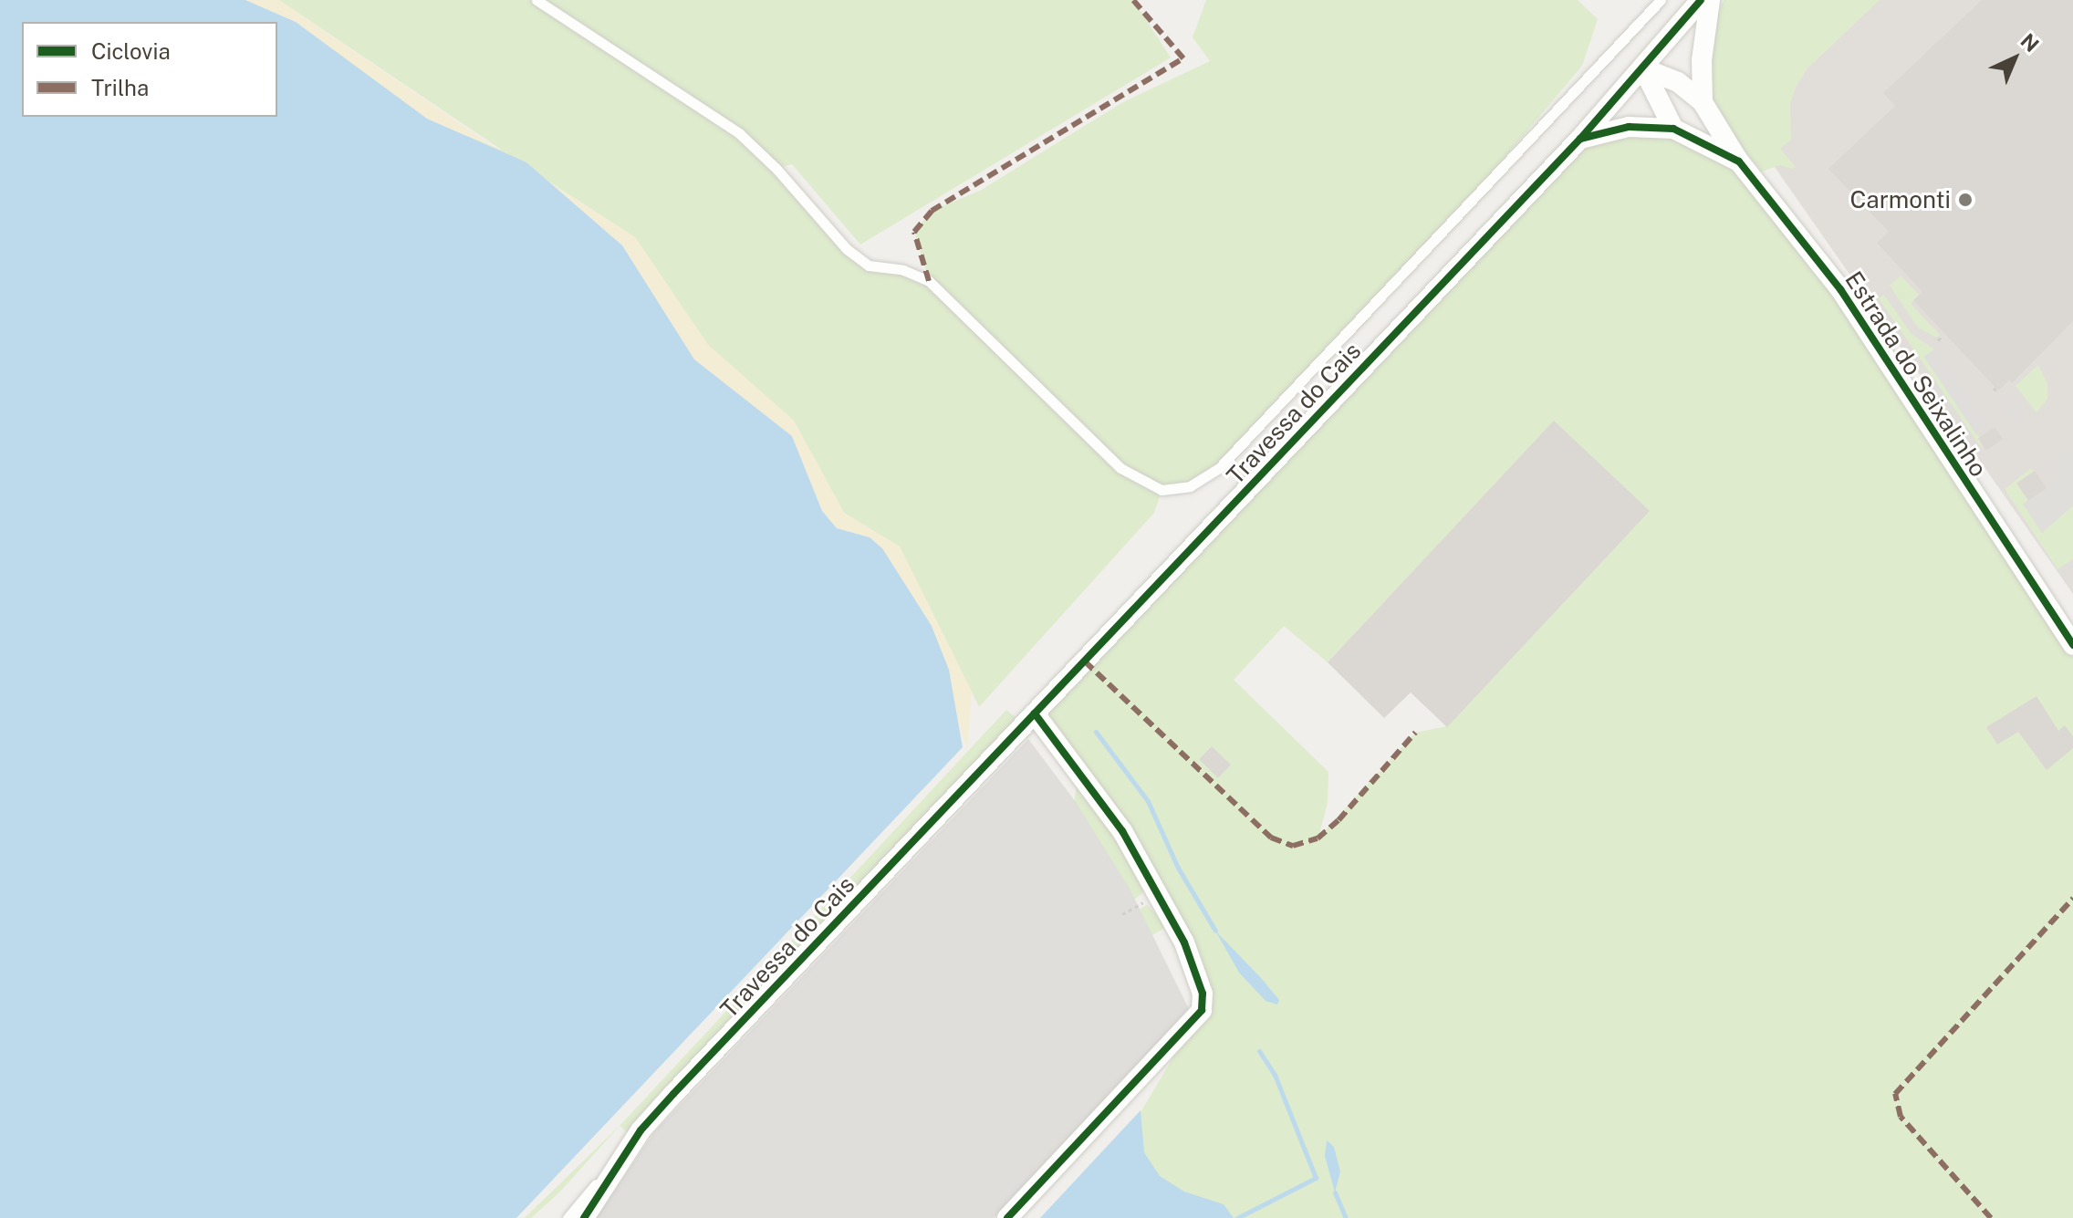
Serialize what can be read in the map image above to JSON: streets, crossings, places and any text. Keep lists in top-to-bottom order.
{
  "streets": {
    "street": ["Estrada do Seixalinho", "Travessa do Cais"]
  },
  "crossings": [
    ["Estrada do Seixalinho", "Travessa do Cais"]
  ],
  "places": ["Carmonti"],
  "legend": ["Ciclovia", "Trilha"],
  "north": "top right"
}
